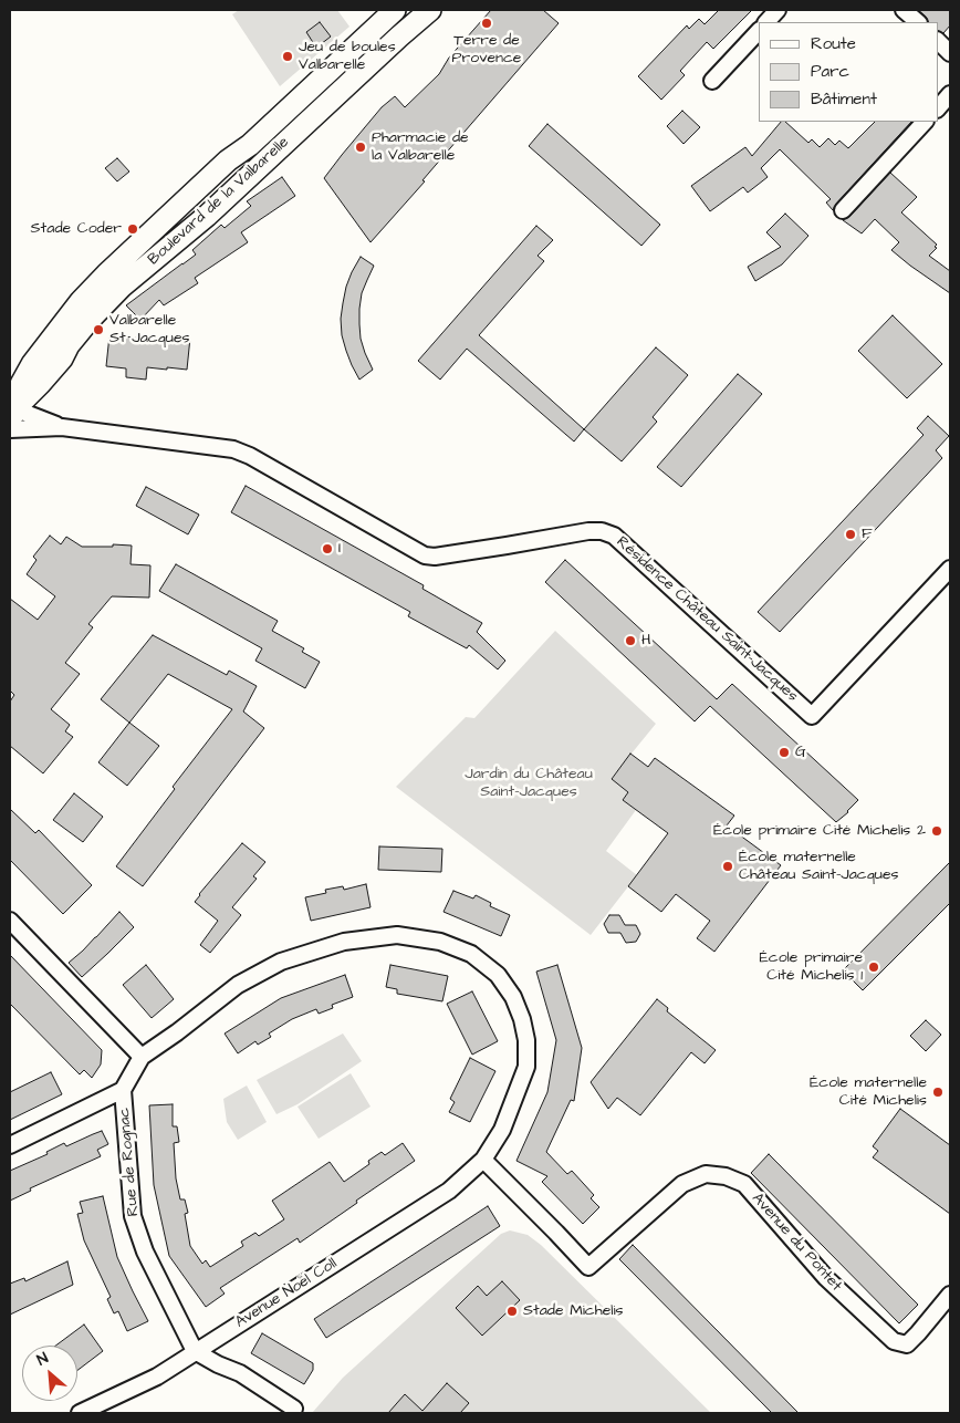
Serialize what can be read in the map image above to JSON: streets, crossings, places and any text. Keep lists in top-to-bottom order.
{
  "streets": {
    "street": [
      "Boulevard de la Valbarelle",
      "Résidence Château Saint-Jacques",
      "Rue de Rognac",
      "Avenue du Pontet",
      "Avenue Noël Coll"
    ]
  },
  "crossings": [
    ["Boulevard de la Valbarelle", "Résidence Château Saint-Jacques"],
    ["Rue de Rognac", "Avenue Noël Coll"],
    ["Avenue du Pontet", "Avenue Noël Coll"]
  ],
  "parks": ["Jardin du Château Saint-Jacques"],
  "places": [
    "Terre de Provence",
    "Jeu de boules Valbarelle",
    "Pharmacie de la Valbarelle",
    "Stade Coder",
    "Valbarelle St Jacques",
    "F",
    "I",
    "H",
    "G",
    "École primaire Cité Michelis 2",
    "École maternelle Château Saint-Jacques",
    "École primaire Cité Michelis 1",
    "École maternelle Cité Michelis",
    "Stade Michelis"
  ],
  "legend": ["Route", "Parc", "Bâtiment"],
  "north": "top left"
}
